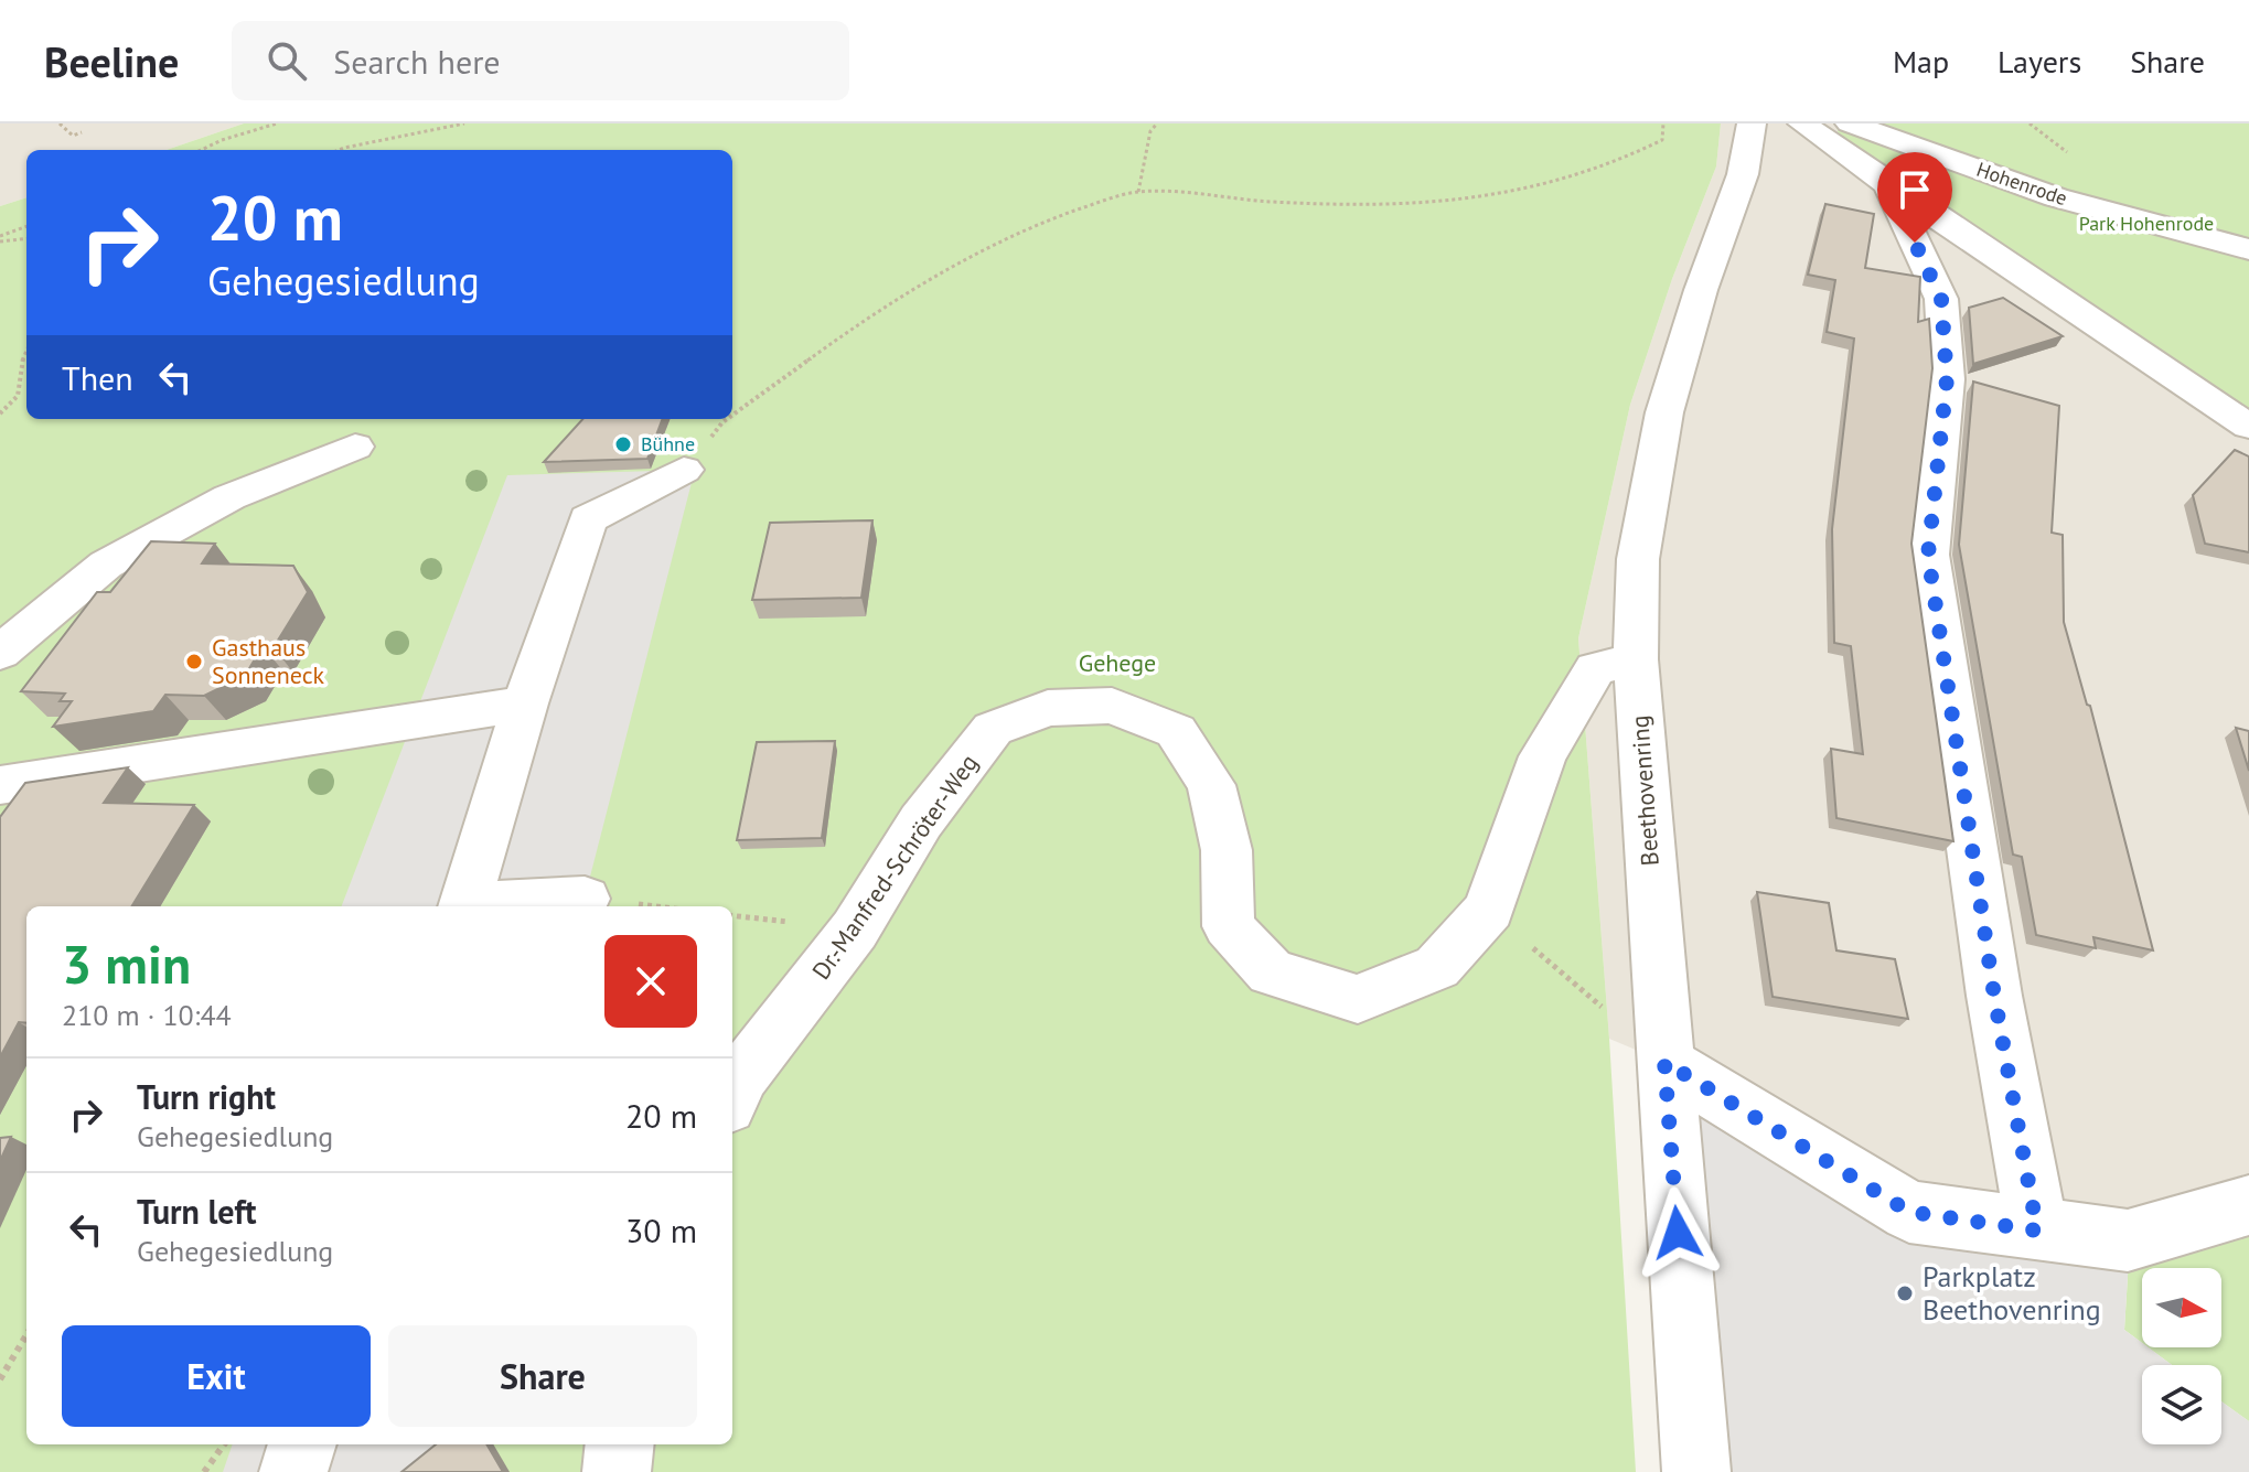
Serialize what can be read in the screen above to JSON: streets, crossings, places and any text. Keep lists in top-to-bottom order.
{
  "streets": {
    "street": ["Hohenrode", "Beethovenring", "Dr.-Manfred-Schröter-Weg"]
  },
  "crossings": [
    ["Beethovenring", "Dr.-Manfred-Schröter-Weg"]
  ],
  "parks": ["Park Hohenrode", "Gehege"],
  "places": ["Bühne", "Gasthaus Sonneneck", "Parkplatz Beethovenring"],
  "north": "right",
  "page": {
    "header": "Beeline",
    "search": "Search here",
    "nav": ["Map", "Layers", "Share"],
    "turn": ["20 m", "Gehegesiedlung"],
    "then": "Then",
    "heading": ["3 min", "210 m · 10:44"],
    "list": [
      {
        "name": "Turn right",
        "note": "Gehegesiedlung",
        "value": "20 m"
      },
      {
        "name": "Turn left",
        "note": "Gehegesiedlung",
        "value": "30 m"
      }
    ],
    "buttons": ["Exit", "Share"]
  }
}
